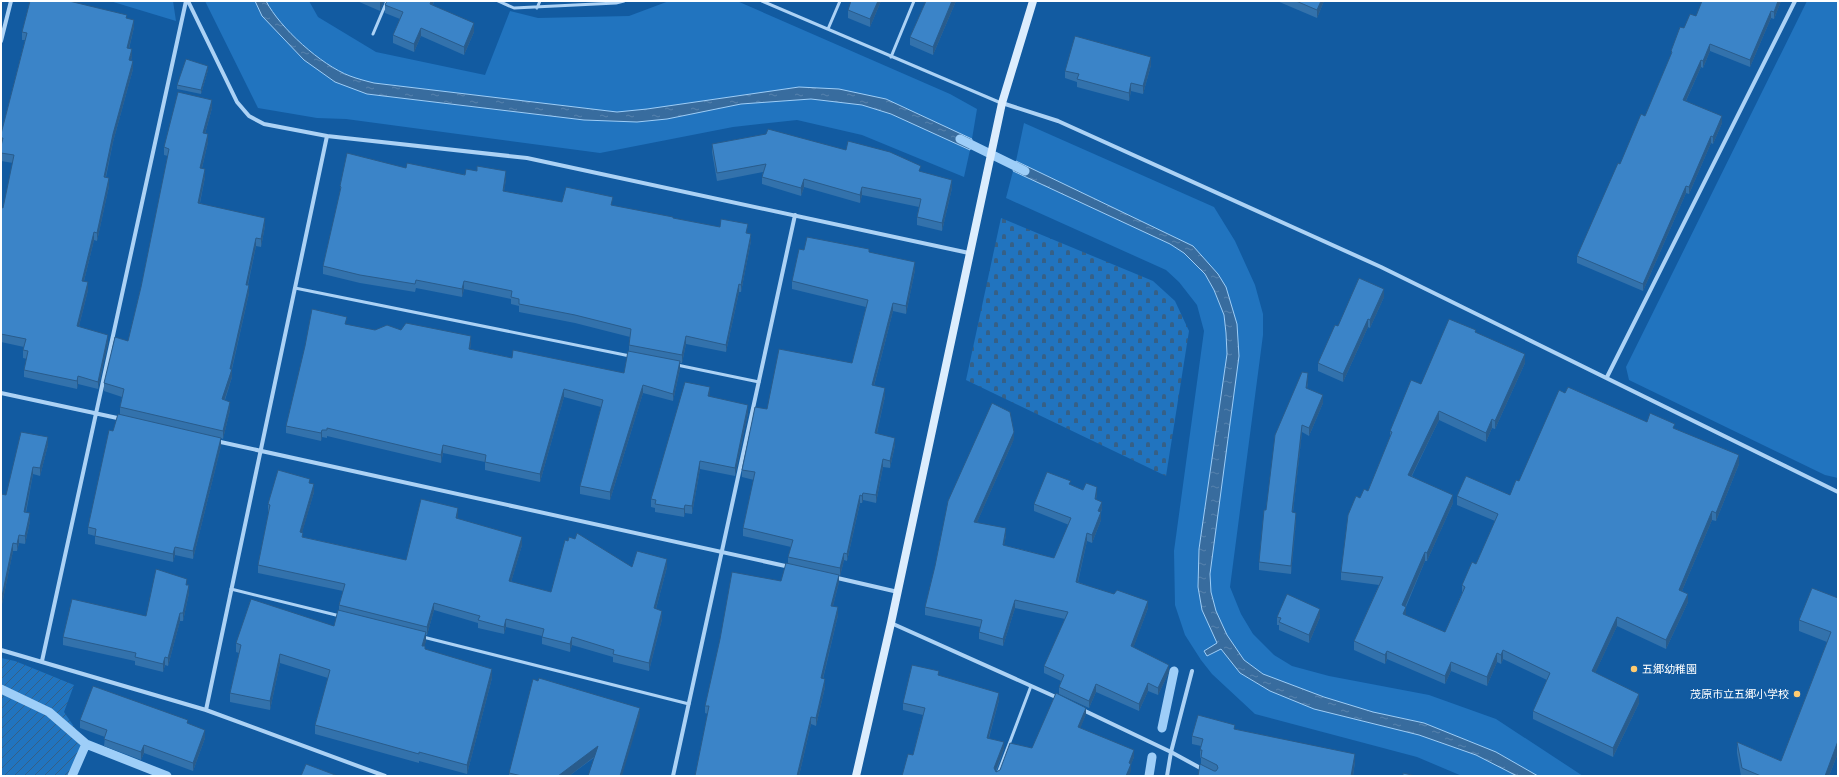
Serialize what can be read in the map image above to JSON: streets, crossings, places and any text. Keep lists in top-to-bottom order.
{
  "places": ["五郷幼稚園", "茂原市立五郷小学校"]
}
